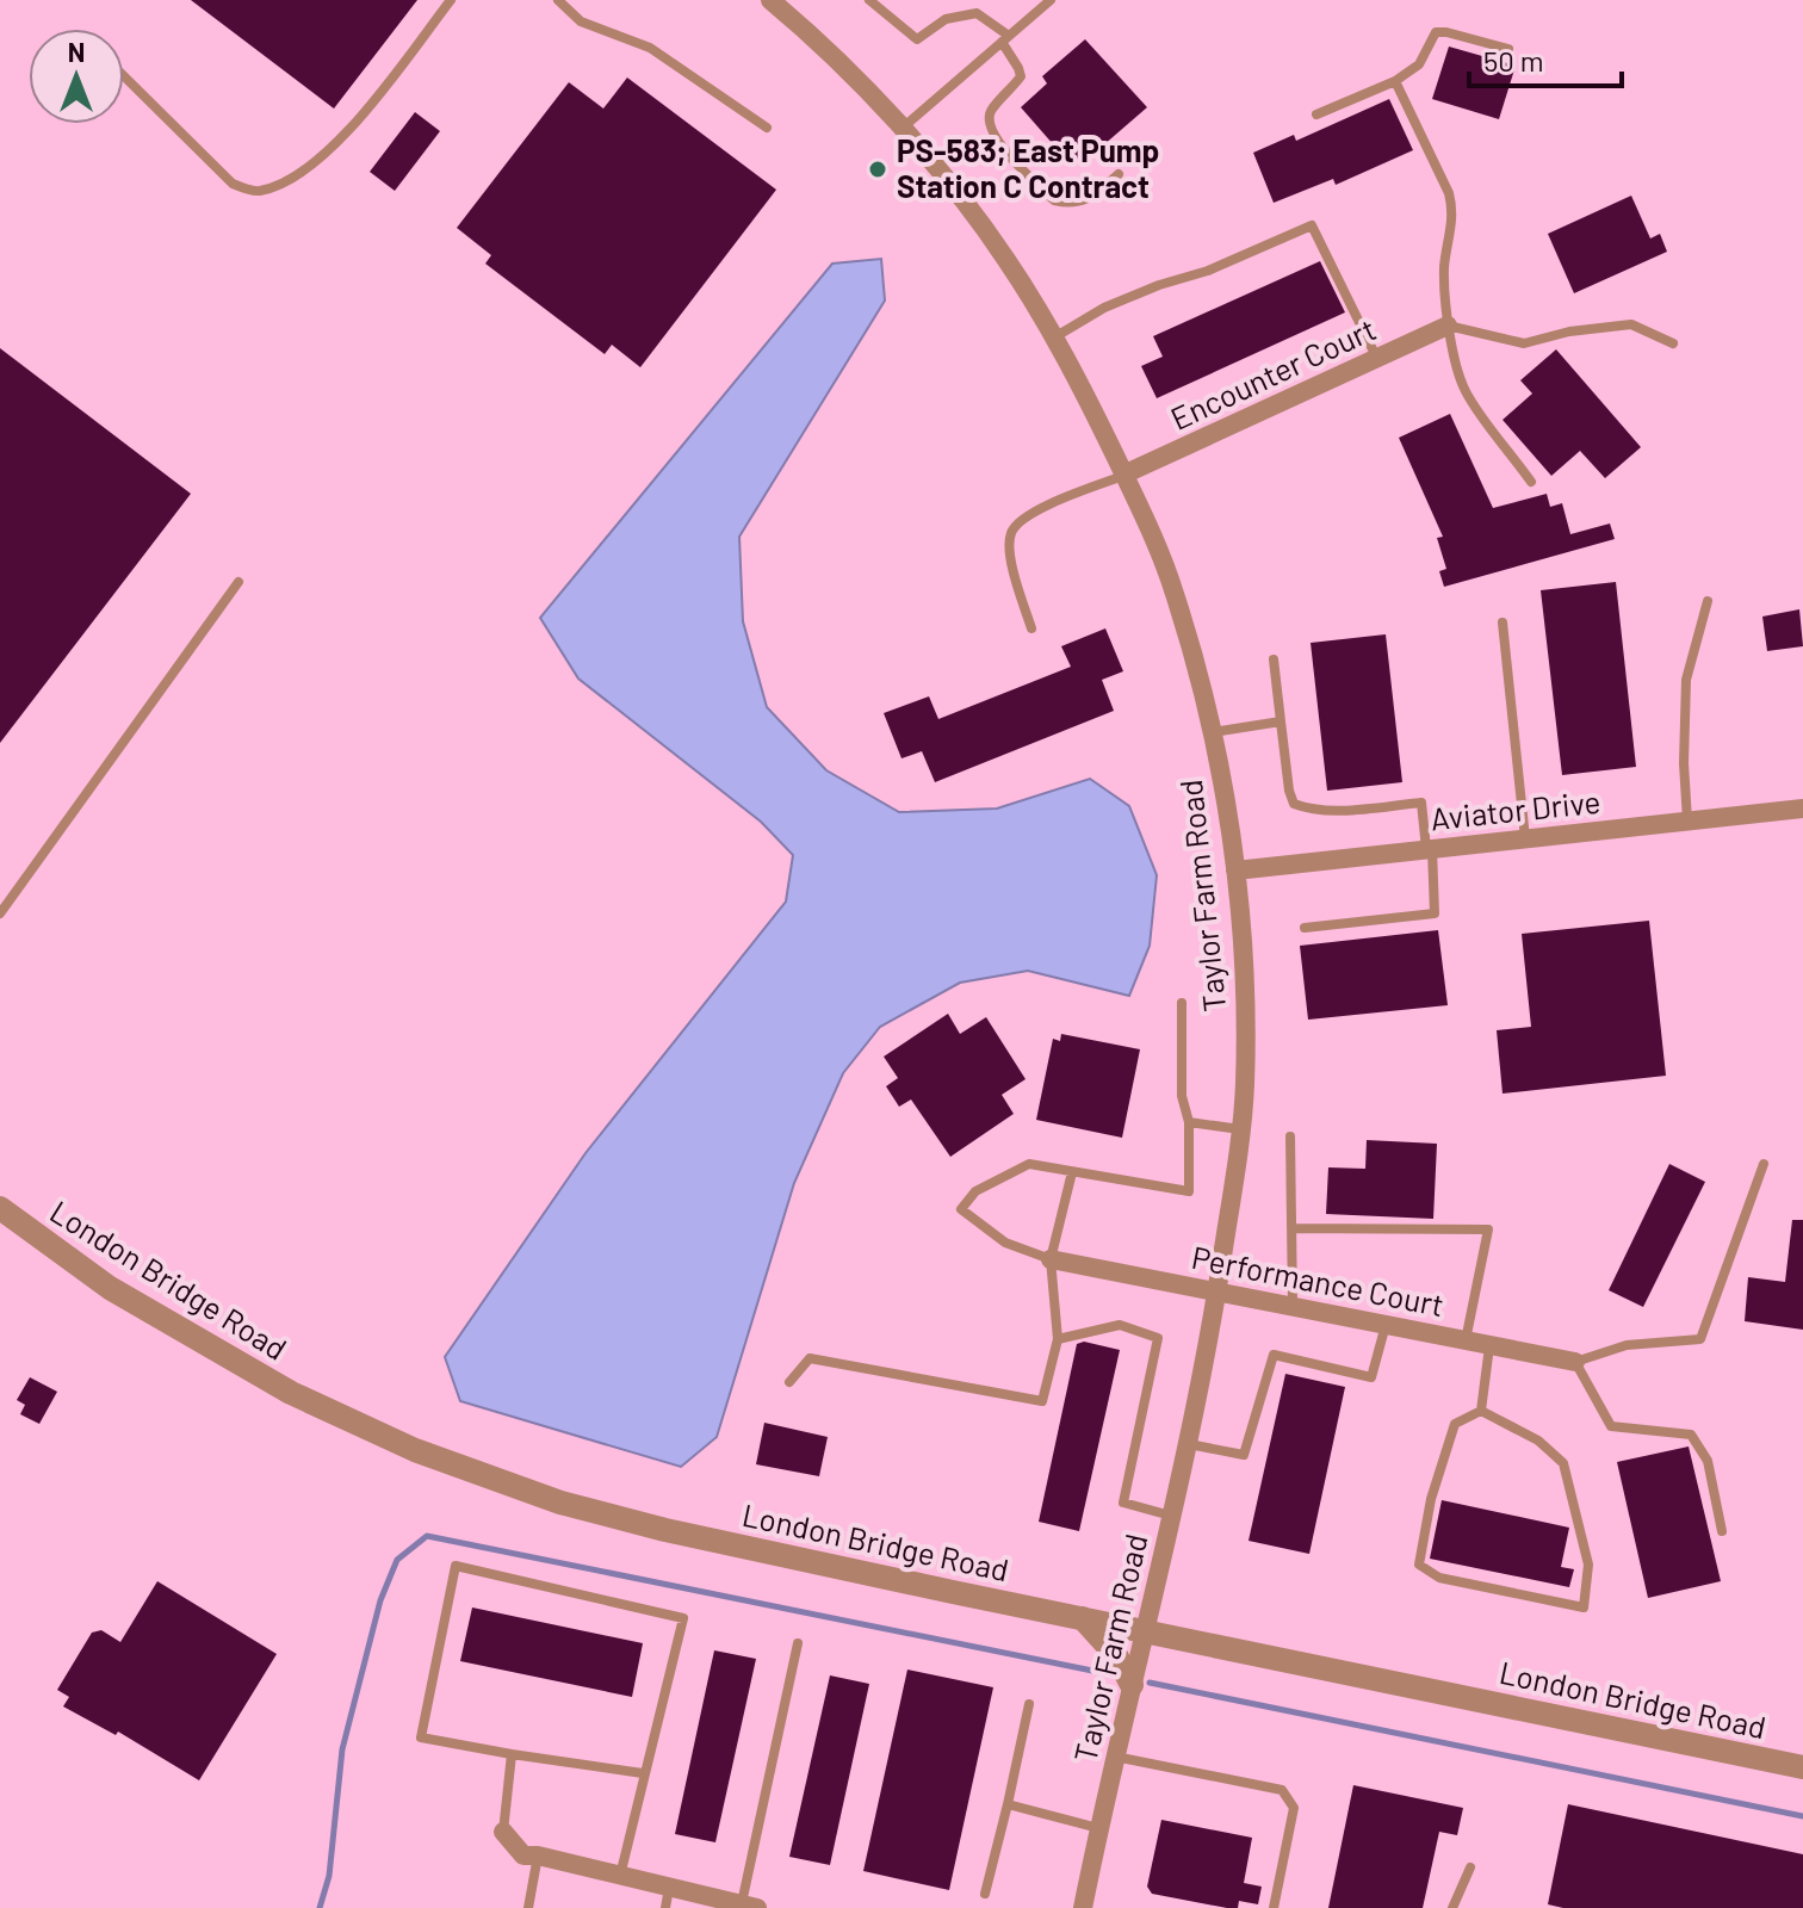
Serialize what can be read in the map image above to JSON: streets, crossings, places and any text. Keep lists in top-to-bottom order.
{
  "streets": {
    "street": [
      "Encounter Court",
      "Aviator Drive",
      "Taylor Farm Road",
      "London Bridge Road",
      "Performance Court"
    ]
  },
  "crossings": [
    ["Encounter Court", "Taylor Farm Road"],
    ["Aviator Drive", "Taylor Farm Road"],
    ["Taylor Farm Road", "London Bridge Road"],
    ["Taylor Farm Road", "Performance Court"]
  ],
  "places": ["PS-583; East Pump Station C Contract"],
  "scale_bar": "50 m",
  "north": "top"
}
